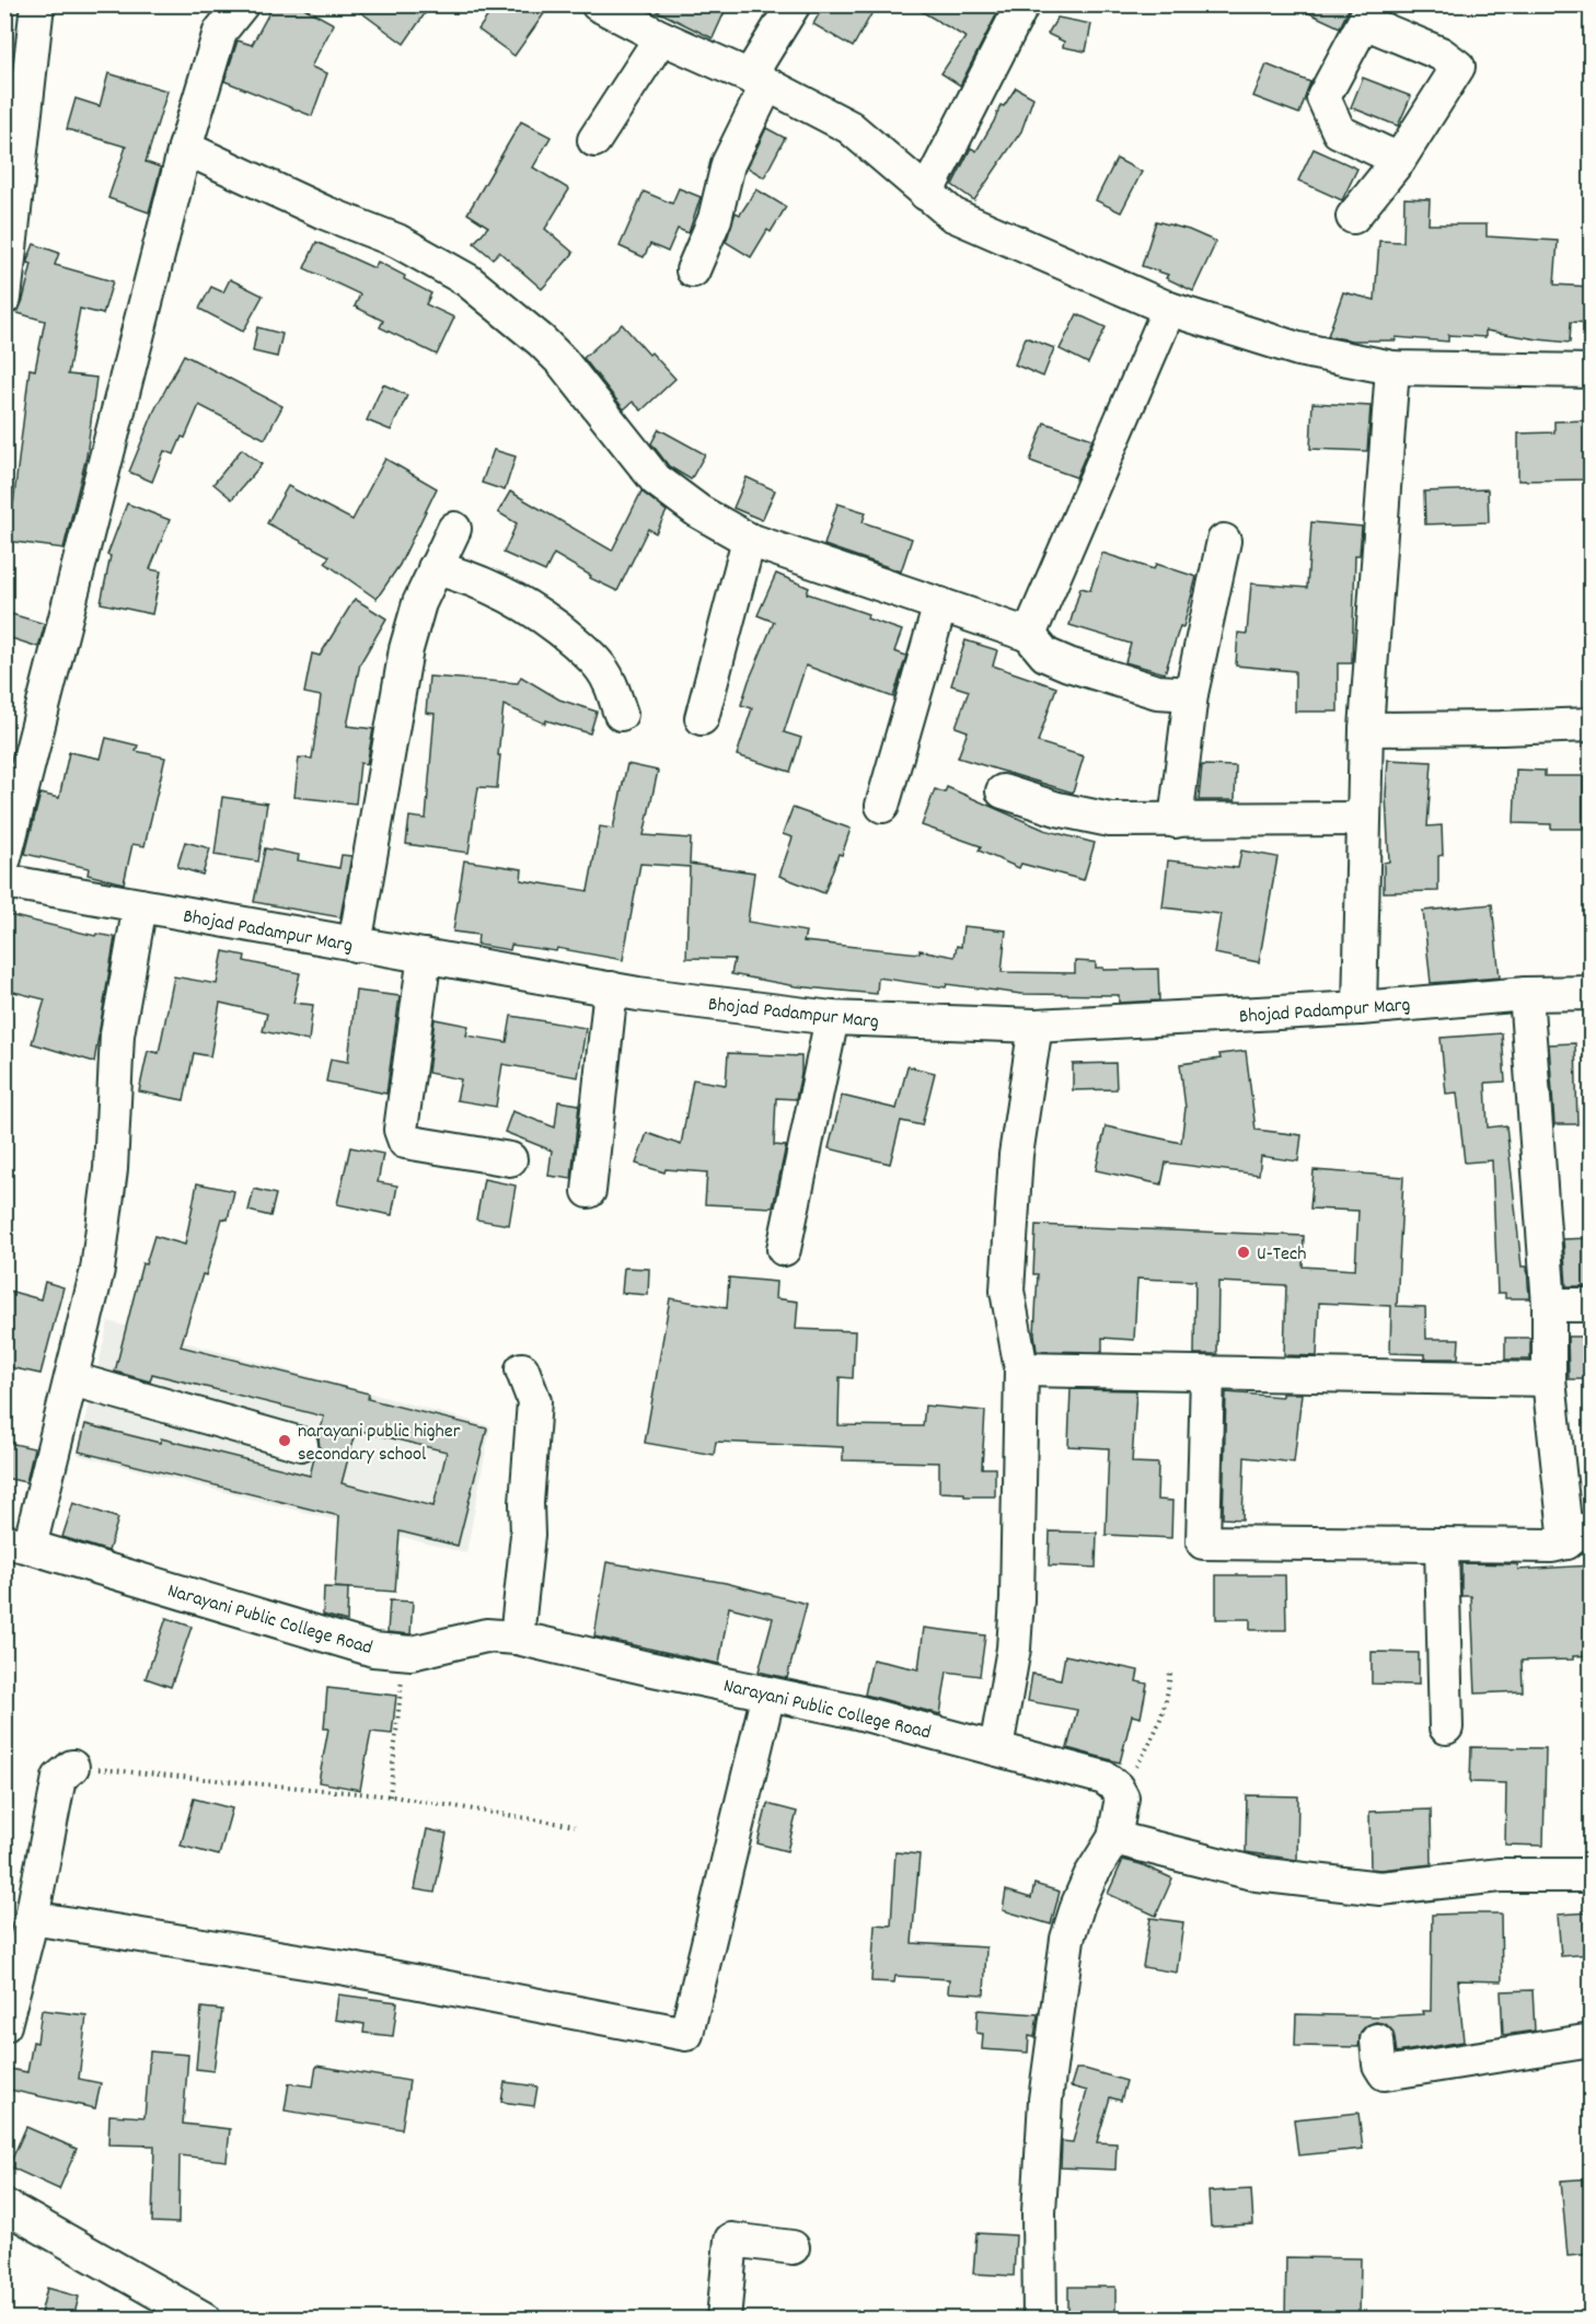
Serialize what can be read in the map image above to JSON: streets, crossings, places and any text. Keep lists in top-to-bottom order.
{
  "streets": {
    "street": ["Bhojad Padampur Marg", "Narayani Public College Road"]
  },
  "places": ["U-Tech", "narayani public higher secondary school"]
}
